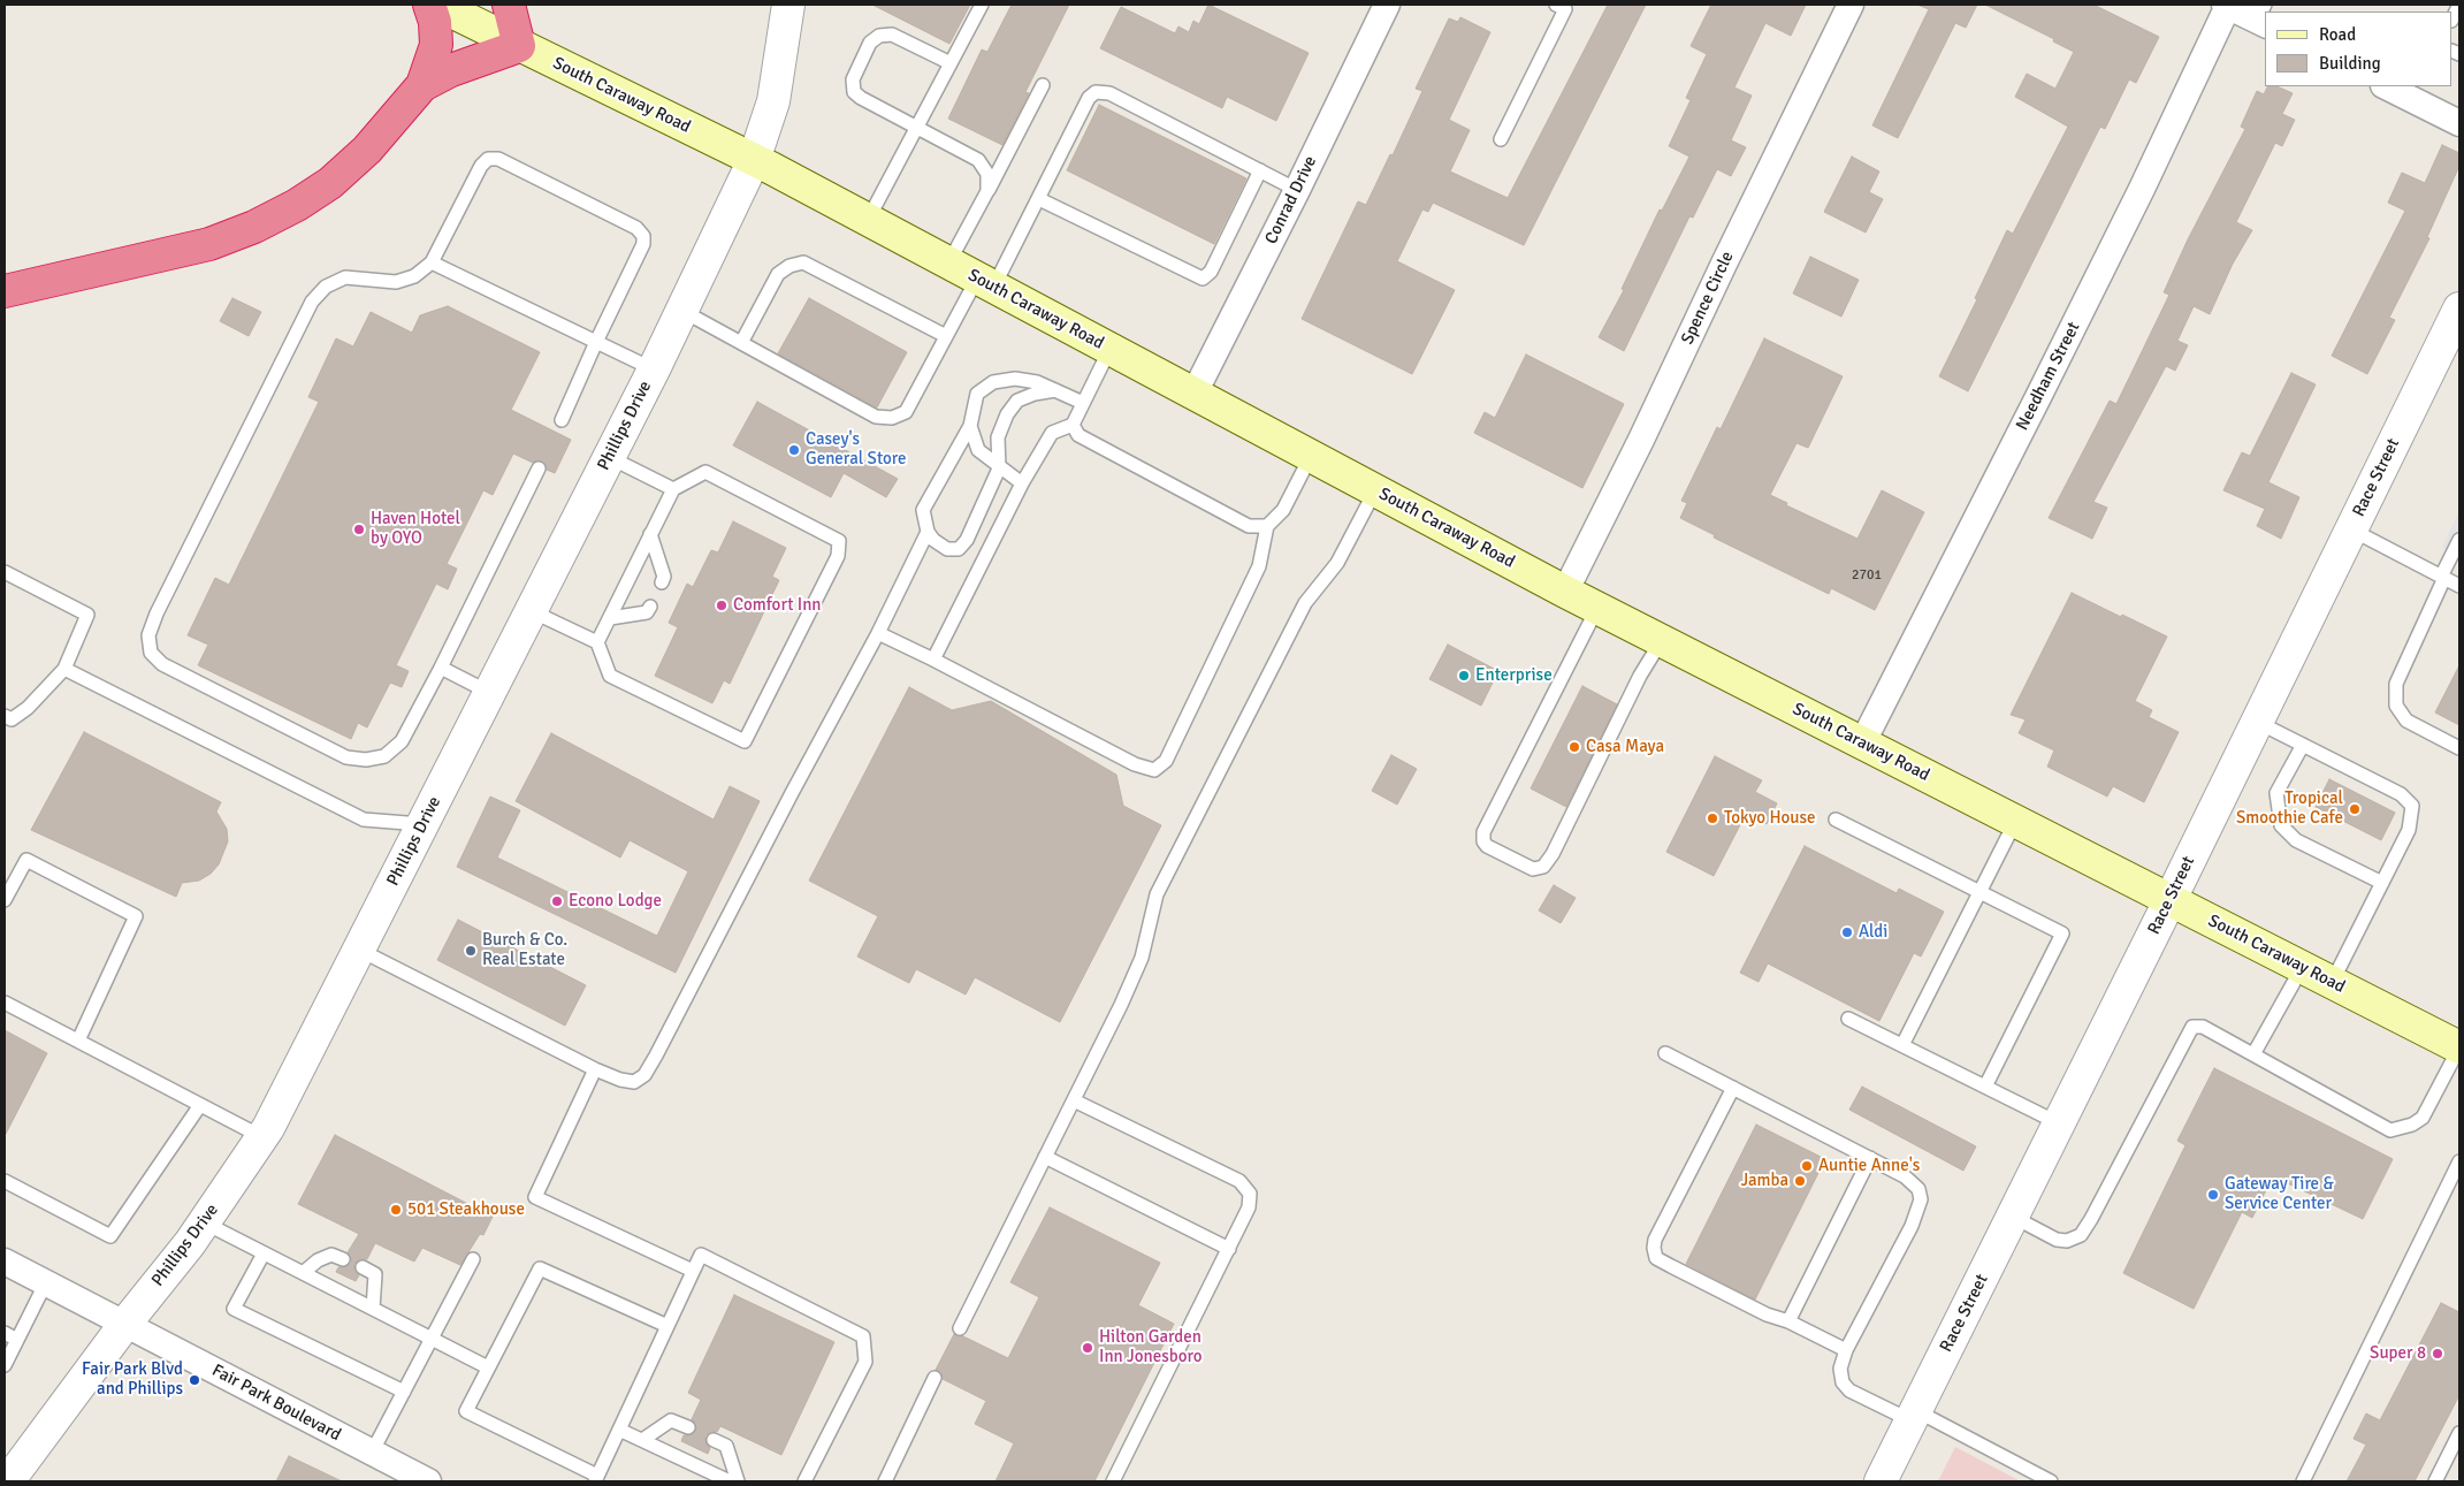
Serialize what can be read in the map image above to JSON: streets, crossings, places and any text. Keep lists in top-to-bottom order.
{
  "streets": {
    "main road": ["South Caraway Road"],
    "street": [
      "Conrad Drive",
      "Spence Circle",
      "Needham Street",
      "Phillips Drive",
      "Race Street",
      "Fair Park Boulevard"
    ]
  },
  "crossings": [
    ["South Caraway Road", "Conrad Drive"],
    ["South Caraway Road", "Spence Circle"],
    ["South Caraway Road", "Needham Street"],
    ["South Caraway Road", "Phillips Drive"],
    ["South Caraway Road", "Race Street"],
    ["Phillips Drive", "Fair Park Boulevard"]
  ],
  "places": [
    "Casey's General Store",
    "Haven Hotel by OYO",
    "Comfort Inn",
    "Enterprise",
    "Casa Maya",
    "Tropical Smoothie Cafe",
    "Tokyo House",
    "Econo Lodge",
    "Aldi",
    "Burch & Co. Real Estate",
    "Auntie Anne's",
    "Jamba",
    "Gateway Tire & Service Center",
    "501 Steakhouse",
    "Hilton Garden Inn Jonesboro",
    "Super 8",
    "Fair Park Blvd and Phillips"
  ],
  "house_numbers": ["2701"],
  "legend": ["Road", "Building"]
}
